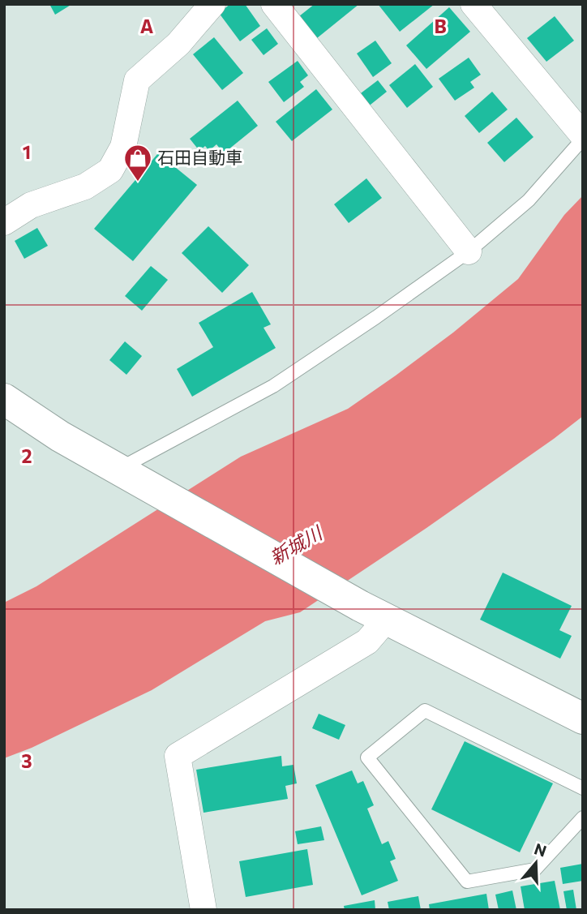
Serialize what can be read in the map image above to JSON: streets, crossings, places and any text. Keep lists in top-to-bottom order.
{
  "water": ["新城川"],
  "places": {
    "shop": ["石田自動車"]
  },
  "north": "top",
  "grid": {
    "columns": ["A", "B"],
    "rows": ["1", "2", "3"]
  }
}
